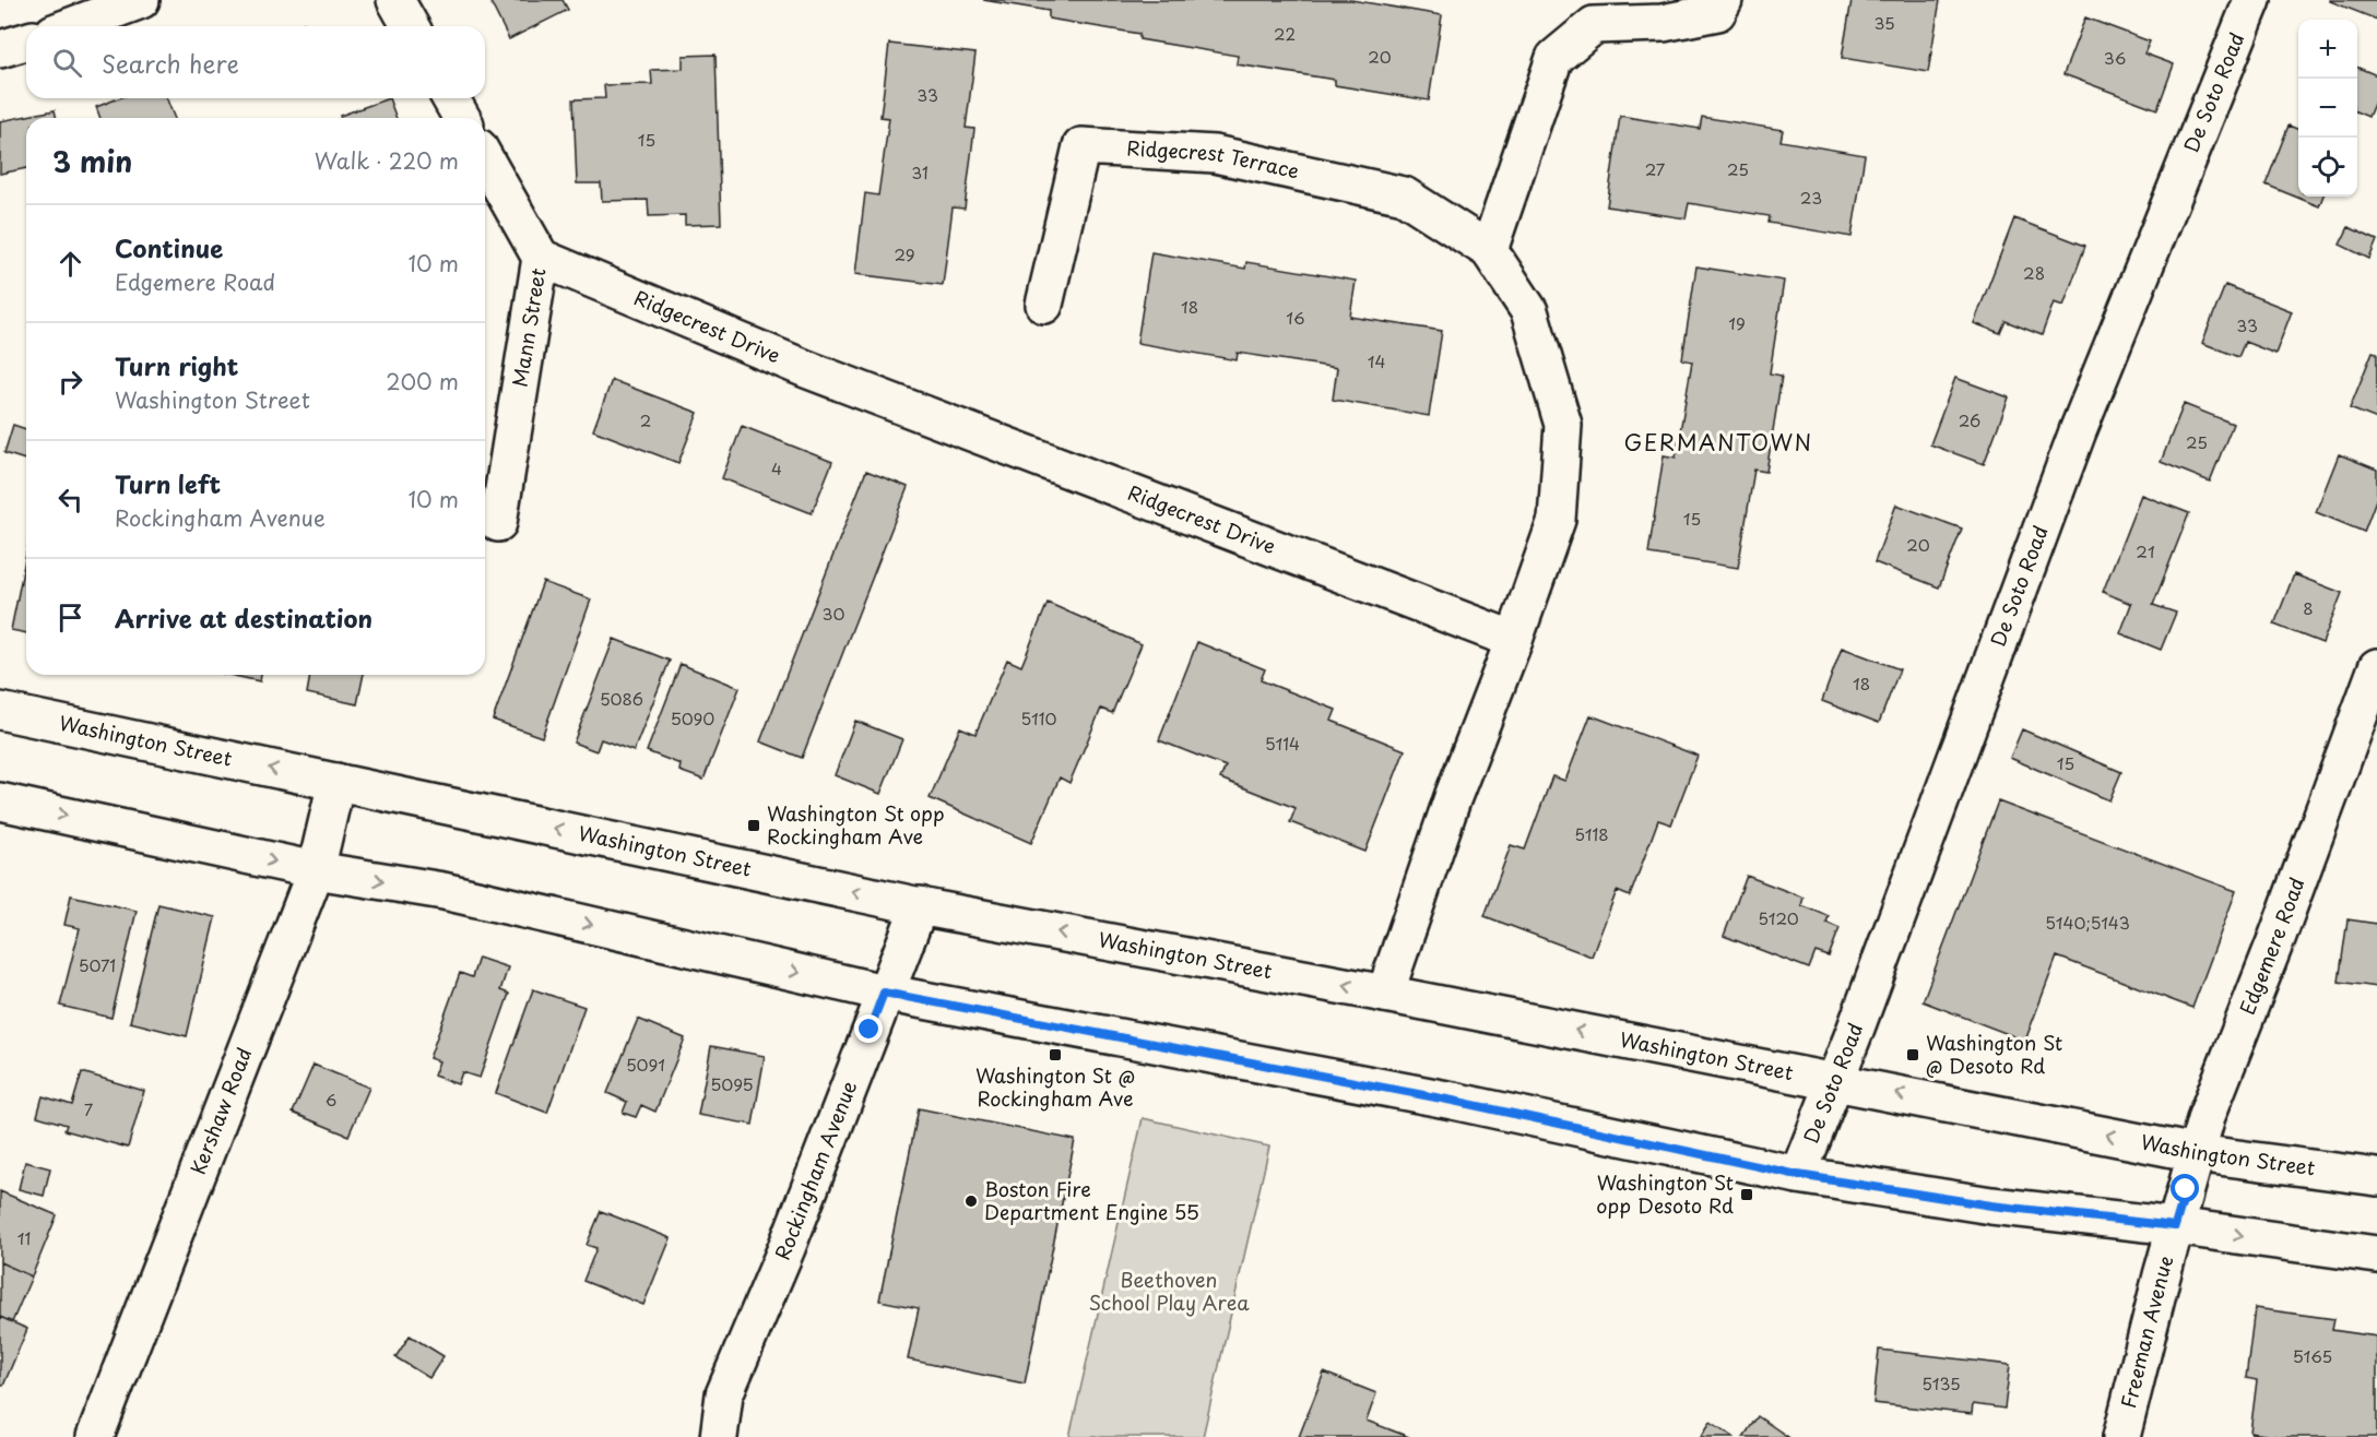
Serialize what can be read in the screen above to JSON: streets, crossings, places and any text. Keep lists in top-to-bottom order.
{
  "streets": {
    "street": [
      "De Soto Road",
      "Ridgecrest Terrace",
      "Mann Street",
      "Ridgecrest Drive",
      "Washington Street",
      "Edgemere Road",
      "Kershaw Road",
      "Rockingham Avenue",
      "Freeman Avenue"
    ]
  },
  "crossings": [
    ["De Soto Road", "Washington Street"],
    ["Ridgecrest Terrace", "Ridgecrest Drive"],
    ["Mann Street", "Ridgecrest Drive"],
    ["Washington Street", "Edgemere Road"],
    ["Washington Street", "Kershaw Road"],
    ["Washington Street", "Rockingham Avenue"],
    ["Edgemere Road", "Freeman Avenue"]
  ],
  "districts": ["GERMANTOWN"],
  "parks": ["Beethoven School Play Area"],
  "places": {
    "transit": [
      "Washington St opp Rockingham Ave",
      "Washington St @ Rockingham Ave",
      "Washington St @ Desoto Rd",
      "Washington St opp Desoto Rd"
    ],
    "other": ["Boston Fire Department Engine 55"]
  },
  "house_numbers": [
    "35",
    "22",
    "20",
    "36",
    "33",
    "15",
    "27",
    "25",
    "31",
    "23",
    "29",
    "28",
    "18",
    "16",
    "19",
    "33",
    "14",
    "2",
    "26",
    "25",
    "4",
    "15",
    "20",
    "21",
    "8",
    "30",
    "18",
    "5086",
    "5090",
    "5110",
    "5114",
    "15",
    "5118",
    "5120",
    "5140;5143",
    "5071",
    "5091",
    "5095",
    "6",
    "7",
    "11",
    "5165",
    "5135"
  ],
  "page": {
    "map_buttons": ["+", "−"],
    "search": "Search here",
    "heading": ["3 min", "Walk · 220 m"],
    "list": [
      ["Continue", "Edgemere Road", "10 m"],
      ["Turn right", "Washington Street", "200 m"],
      ["Turn left", "Rockingham Avenue", "10 m"],
      "Arrive at destination"
    ]
  }
}
